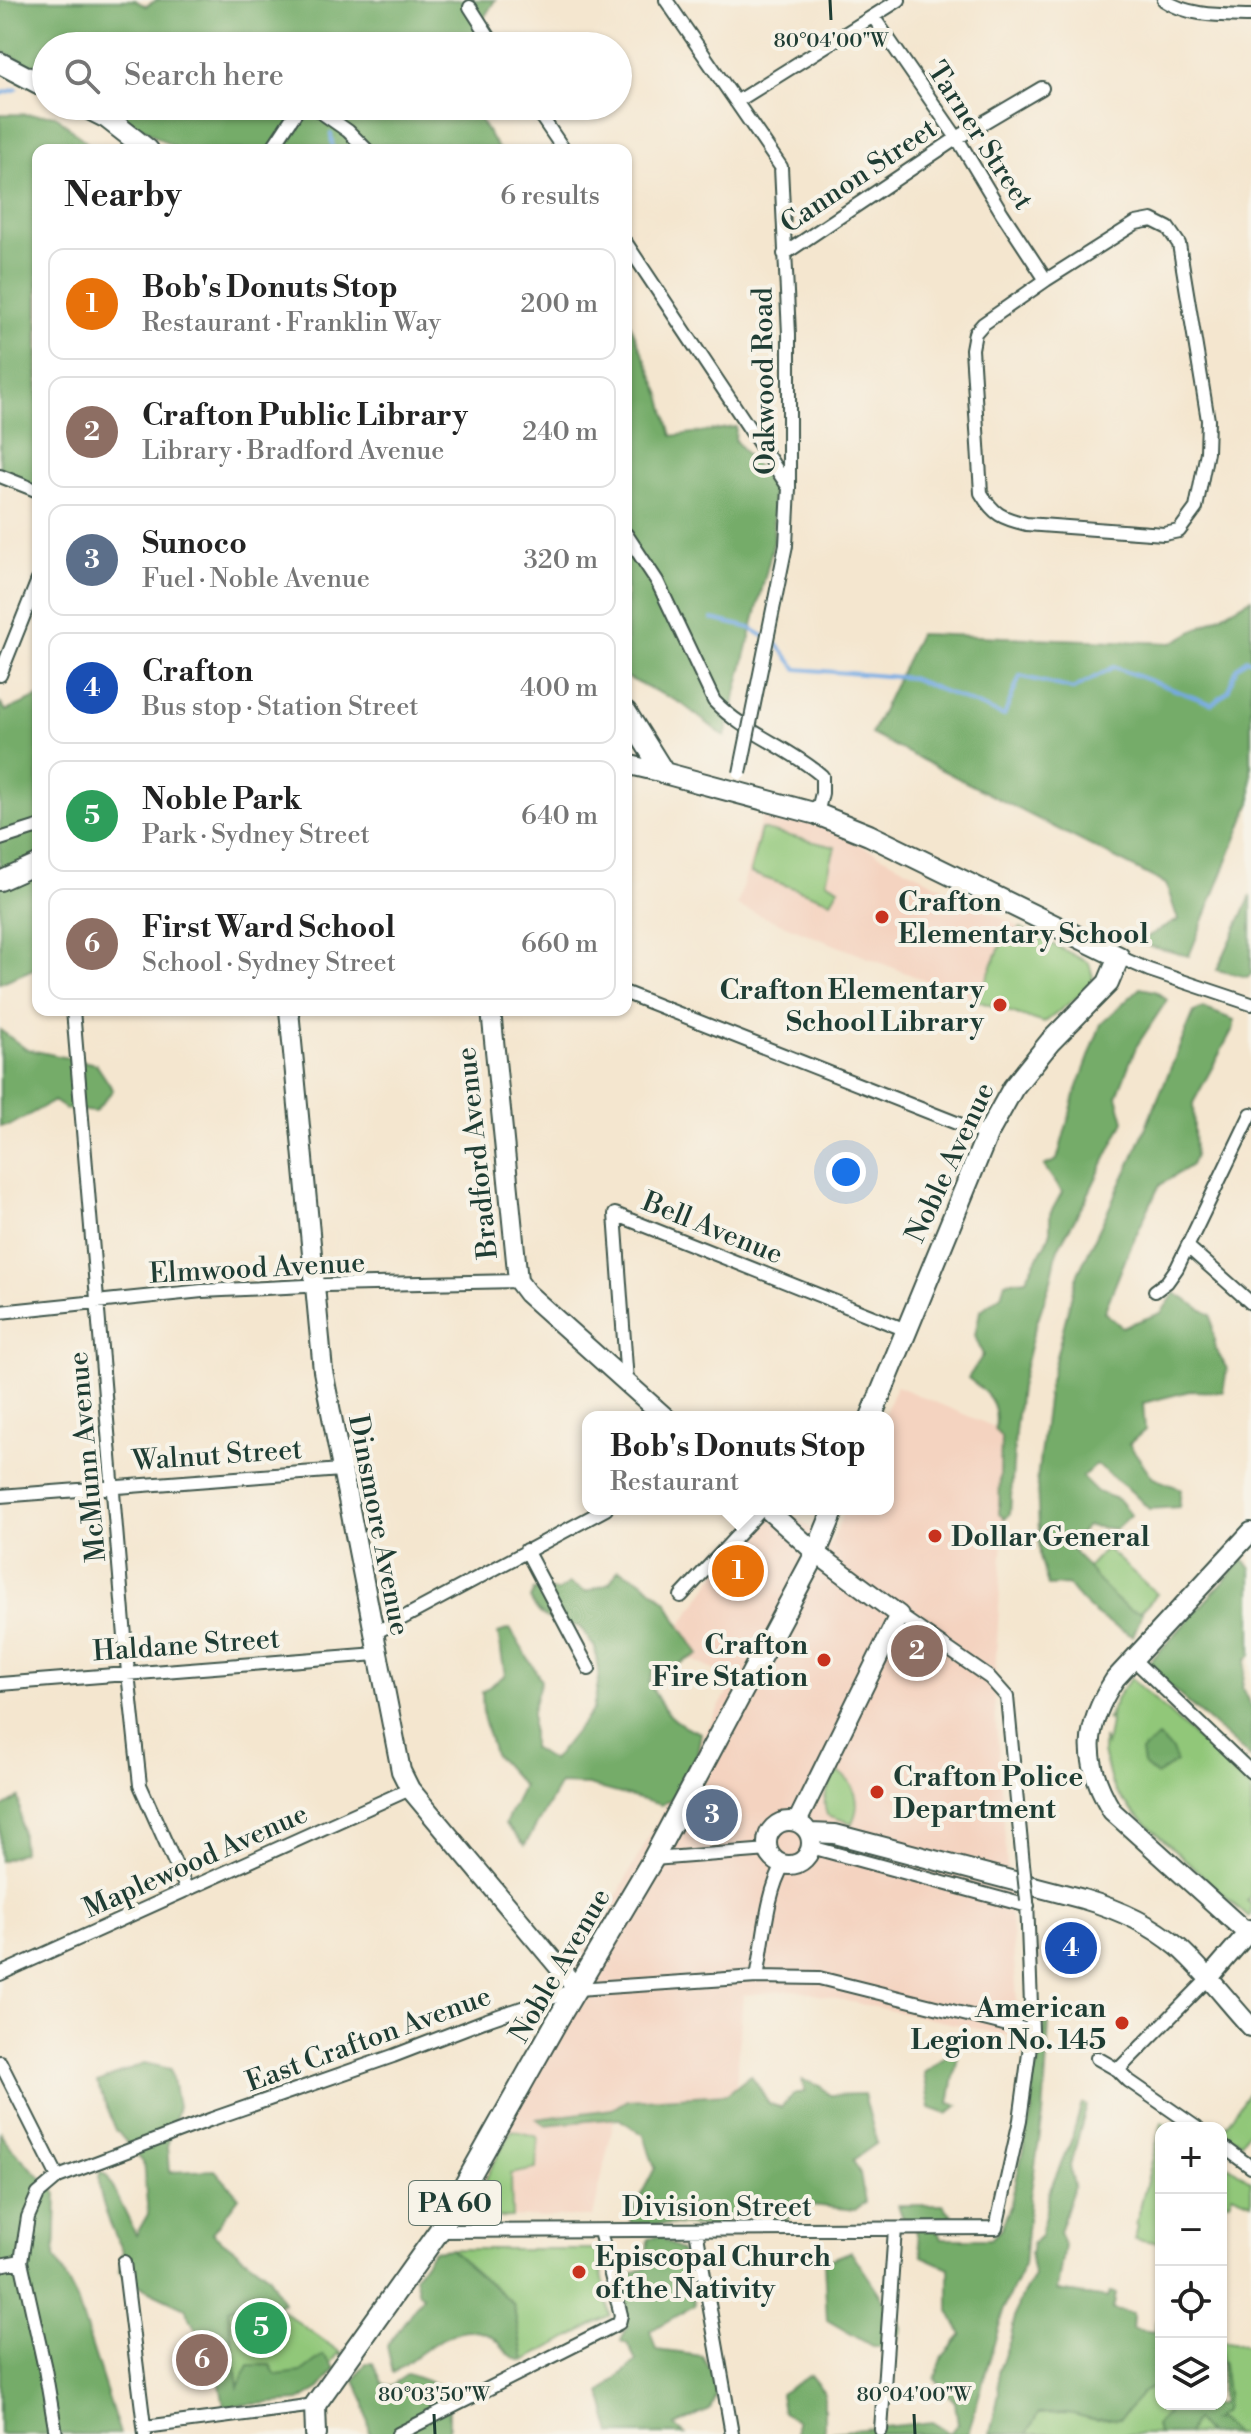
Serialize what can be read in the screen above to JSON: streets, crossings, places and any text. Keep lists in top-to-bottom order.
{
  "streets": {
    "main road": [
      "Bradford Avenue",
      "Noble Avenue",
      "Dinsmore Avenue",
      "PA 60"
    ],
    "street": [
      "Tarner Street",
      "Cannon Street",
      "Oakwood Road",
      "Bell Avenue",
      "Elmwood Avenue",
      "Walnut Street",
      "McMunn Avenue",
      "Haldane Street",
      "Maplewood Avenue",
      "East Crafton Avenue",
      "Division Street"
    ]
  },
  "crossings": [
    ["Tarner Street", "Cannon Street"],
    ["Cannon Street", "Oakwood Road"],
    ["Bradford Avenue", "Bell Avenue"],
    ["Bradford Avenue", "Elmwood Avenue"],
    ["Noble Avenue", "Bell Avenue"],
    ["Noble Avenue", "Dinsmore Avenue"],
    ["Noble Avenue", "East Crafton Avenue"],
    ["Noble Avenue", "Division Street"],
    ["Elmwood Avenue", "McMunn Avenue"],
    ["Elmwood Avenue", "Dinsmore Avenue"],
    ["Walnut Street", "McMunn Avenue"],
    ["Walnut Street", "Dinsmore Avenue"],
    ["McMunn Avenue", "Haldane Street"],
    ["McMunn Avenue", "Maplewood Avenue"],
    ["Dinsmore Avenue", "Haldane Street"],
    ["Dinsmore Avenue", "Maplewood Avenue"],
    ["Dinsmore Avenue", "East Crafton Avenue"],
    ["East Crafton Avenue", "Division Street"]
  ],
  "places": [
    "Crafton Elementary School",
    "Crafton Elementary School Library",
    "Dollar General",
    "Crafton Fire Station",
    "Crafton Police Department",
    "American Legion No. 145",
    "Episcopal Church of the Nativity"
  ],
  "page": {
    "search": "Search here",
    "heading": ["Nearby", "6 results"],
    "list": [
      {
        "mark": "1",
        "name": "Bob's Donuts Stop",
        "note": "Restaurant · Franklin Way",
        "value": "200 m"
      },
      {
        "mark": "2",
        "name": "Crafton Public Library",
        "note": "Library · Bradford Avenue",
        "value": "240 m"
      },
      {
        "mark": "3",
        "name": "Sunoco",
        "note": "Fuel · Noble Avenue",
        "value": "320 m"
      },
      {
        "mark": "4",
        "name": "Crafton",
        "note": "Bus stop · Station Street",
        "value": "400 m"
      },
      {
        "mark": "5",
        "name": "Noble Park",
        "note": "Park · Sydney Street",
        "value": "640 m"
      },
      {
        "mark": "6",
        "name": "First Ward School",
        "note": "School · Sydney Street",
        "value": "660 m"
      }
    ],
    "popup": ["Bob's Donuts Stop", "Restaurant"],
    "pins": [
      "1",
      "2",
      "3",
      "4",
      "5",
      "6"
    ],
    "map_buttons": ["+", "−"]
  },
  "coordinates": ["80°04'00\"W", "80°03'50\"W"]
}
